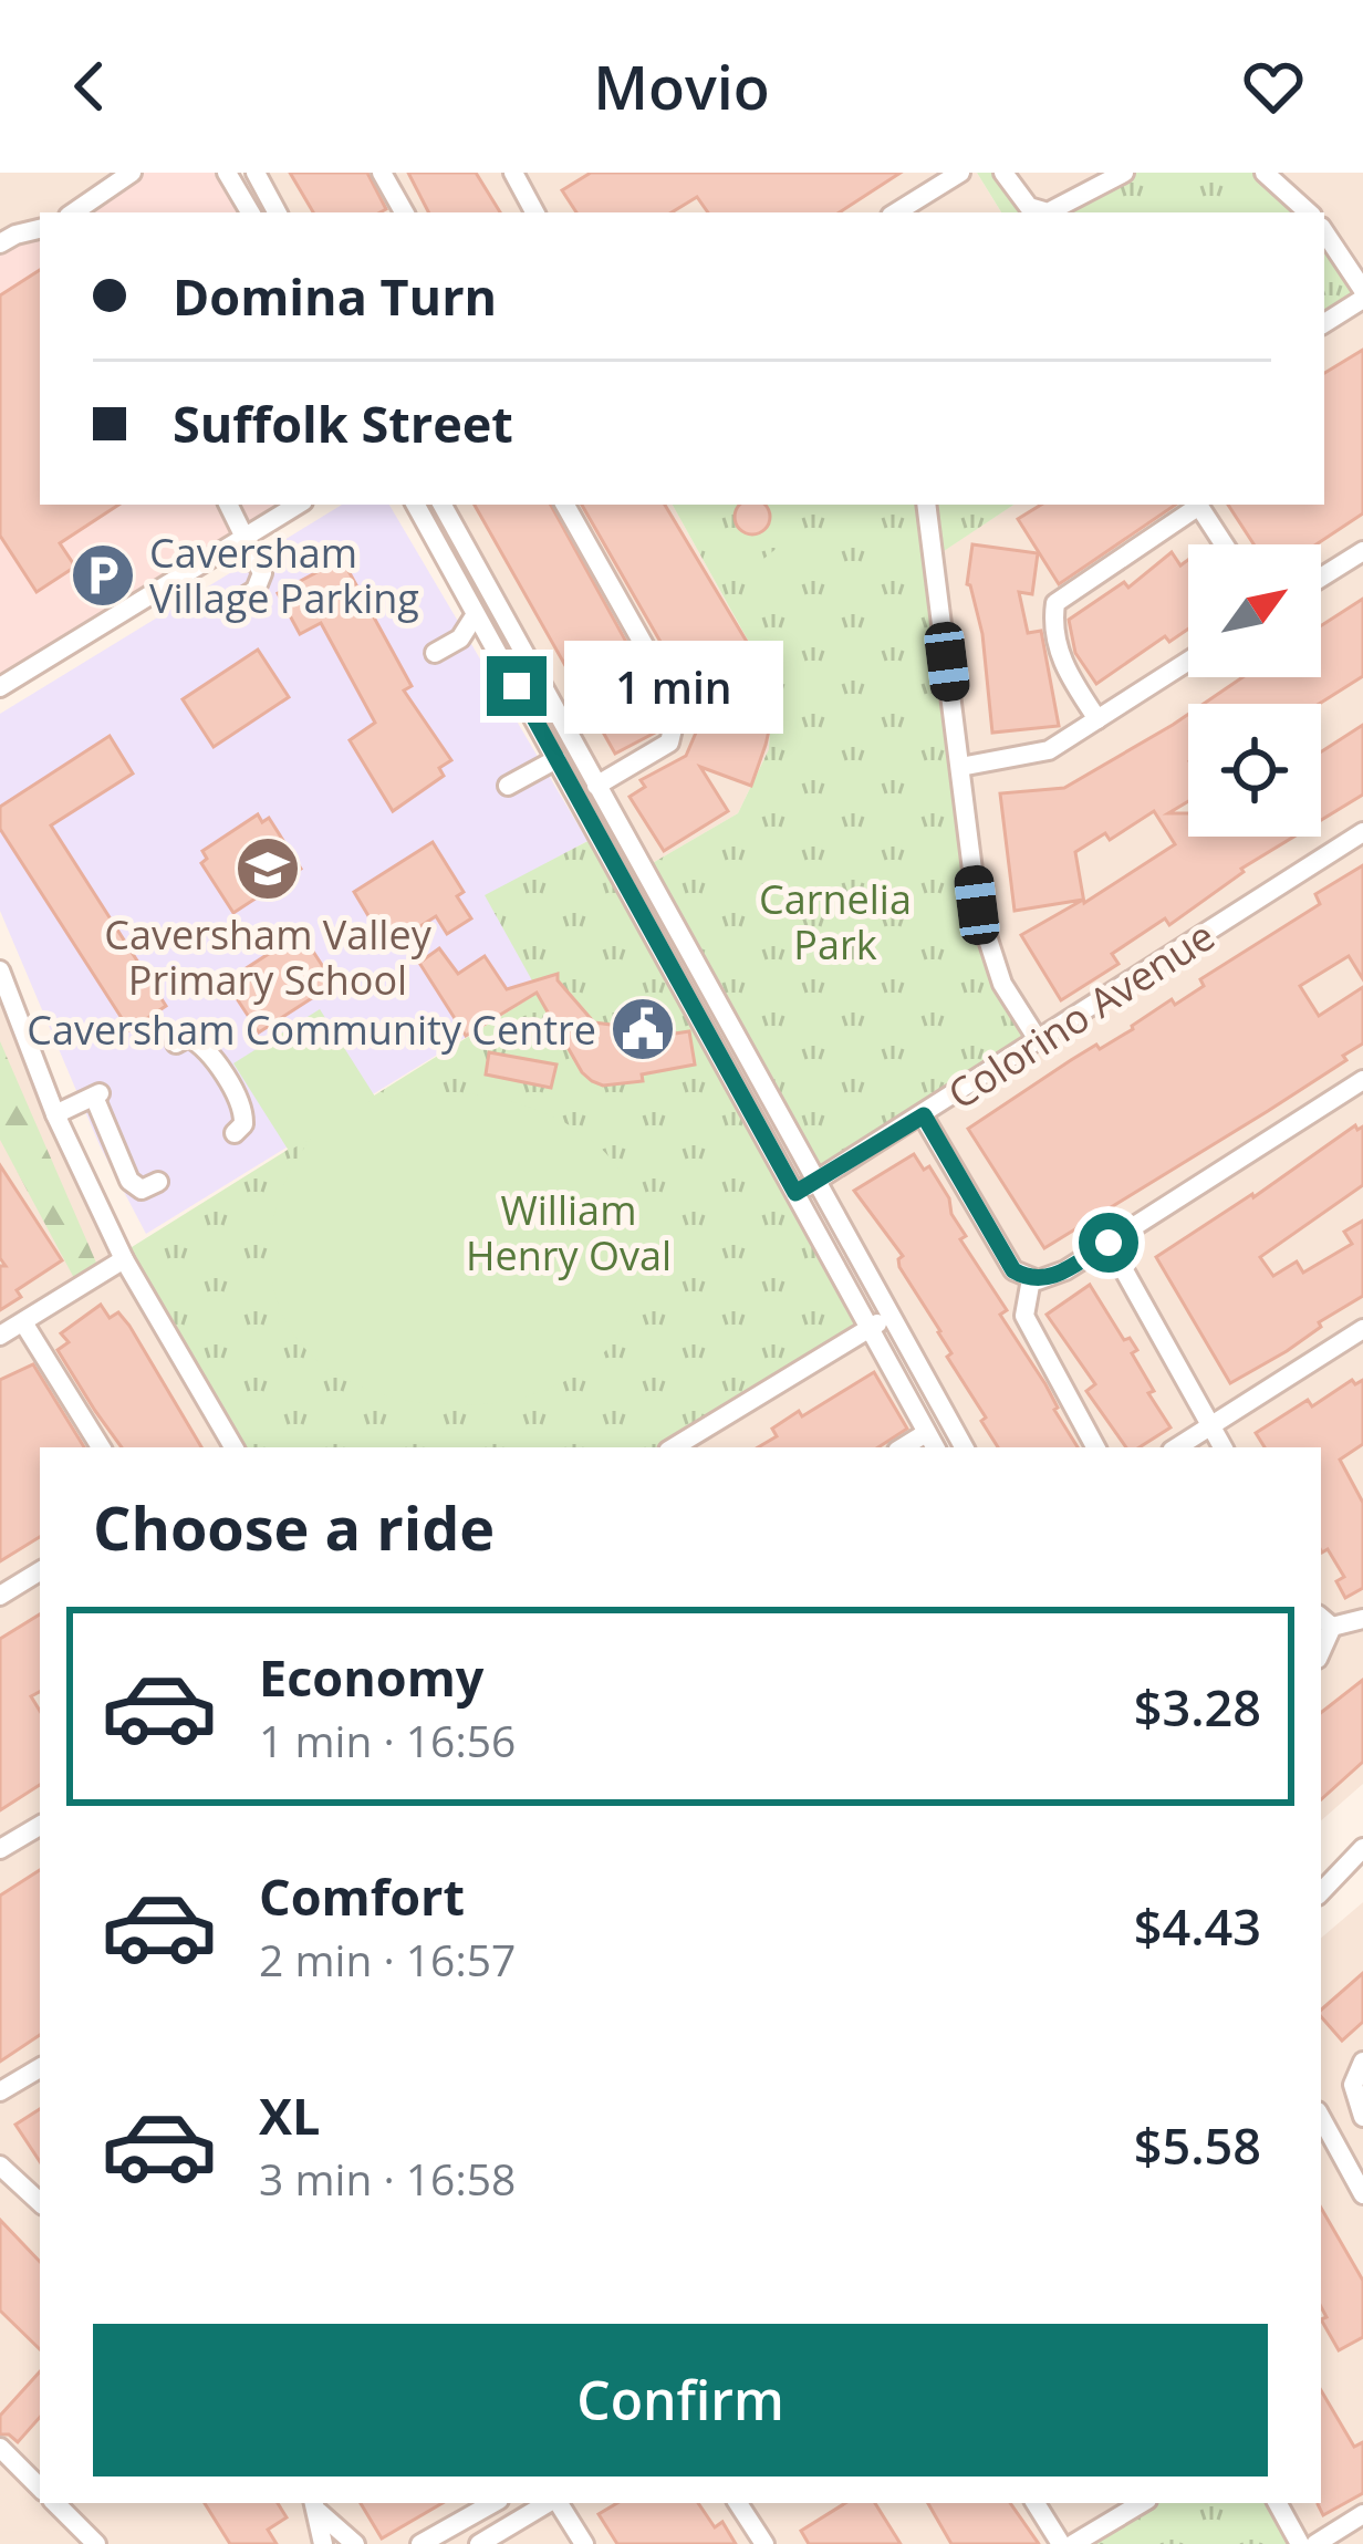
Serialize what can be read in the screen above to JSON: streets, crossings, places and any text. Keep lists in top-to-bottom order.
{
  "streets": {
    "street": ["Colorino Avenue"]
  },
  "parks": ["Carnelia Park", "William Henry Oval"],
  "places": {
    "parking": ["Caversham Village Parking"],
    "school or university": ["Caversham Valley Primary School"],
    "public building": ["Caversham Community Centre"]
  },
  "north": "top right",
  "page": {
    "header": "Movio",
    "banner": ["Domina Turn", "Suffolk Street"],
    "bubble": "1 min",
    "heading": "Choose a ride",
    "list": [
      {
        "name": "Economy",
        "note": "1 min · 16:56",
        "value": "$3.28"
      },
      {
        "name": "Comfort",
        "note": "2 min · 16:57",
        "value": "$4.43"
      },
      {
        "name": "XL",
        "note": "3 min · 16:58",
        "value": "$5.58"
      }
    ],
    "buttons": "Confirm"
  }
}
